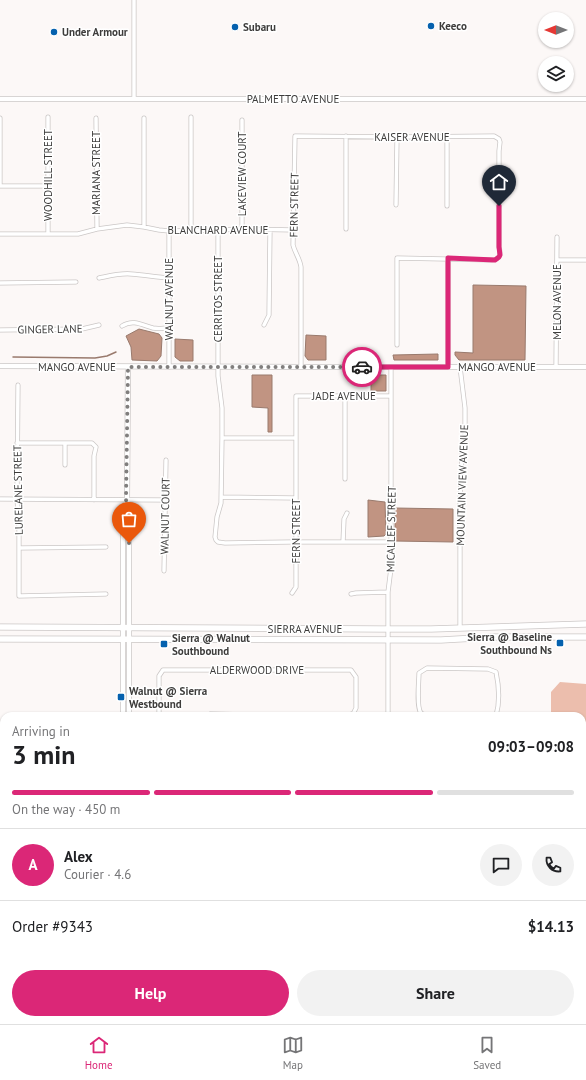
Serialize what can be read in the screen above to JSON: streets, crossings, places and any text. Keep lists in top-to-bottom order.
{
  "streets": {
    "main road": ["SIERRA AVENUE"],
    "street": [
      "PALMETTO AVENUE",
      "KAISER AVENUE",
      "MARIANA STREET",
      "LAKEVIEW COURT",
      "WOODHILL STREET",
      "FERN STREET",
      "BLANCHARD AVENUE",
      "WALNUT AVENUE",
      "CERRITOS STREET",
      "MELON AVENUE",
      "GINGER LANE",
      "MANGO AVENUE",
      "JADE AVENUE",
      "MOUNTAIN VIEW AVENUE",
      "LURELANE STREET",
      "WALNUT COURT",
      "MICALLEF STREET",
      "ALDERWOOD DRIVE"
    ]
  },
  "crossings": [
    ["KAISER AVENUE", "FERN STREET"],
    ["MARIANA STREET", "BLANCHARD AVENUE"],
    ["LAKEVIEW COURT", "BLANCHARD AVENUE"],
    ["WOODHILL STREET", "BLANCHARD AVENUE"],
    ["FERN STREET", "BLANCHARD AVENUE"],
    ["FERN STREET", "MANGO AVENUE"],
    ["FERN STREET", "JADE AVENUE"],
    ["BLANCHARD AVENUE", "WALNUT AVENUE"],
    ["BLANCHARD AVENUE", "CERRITOS STREET"],
    ["WALNUT AVENUE", "MANGO AVENUE"],
    ["CERRITOS STREET", "MANGO AVENUE"],
    ["MELON AVENUE", "MANGO AVENUE"],
    ["MANGO AVENUE", "MOUNTAIN VIEW AVENUE"],
    ["MANGO AVENUE", "MICALLEF STREET"],
    ["JADE AVENUE", "MICALLEF STREET"],
    ["MOUNTAIN VIEW AVENUE", "SIERRA AVENUE"],
    ["MICALLEF STREET", "SIERRA AVENUE"]
  ],
  "places": {
    "other": ["Keeco", "Subaru", "Under Armour"],
    "transit": ["Sierra @ Baseline Southbound Ns", "Sierra @ Walnut Southbound", "Walnut @ Sierra Westbound"]
  },
  "north": "left",
  "page": {
    "heading": ["3 min", "Arriving in", "09:03–09:08"],
    "panel": [
      "Alex",
      "Courier · 4.6",
      "Order #9343",
      "$14.13"
    ],
    "bar": "On the way · 450 m",
    "round": "A",
    "buttons": ["Help", "Share"],
    "tabs": ["Home", "Map", "Saved"]
  }
}
